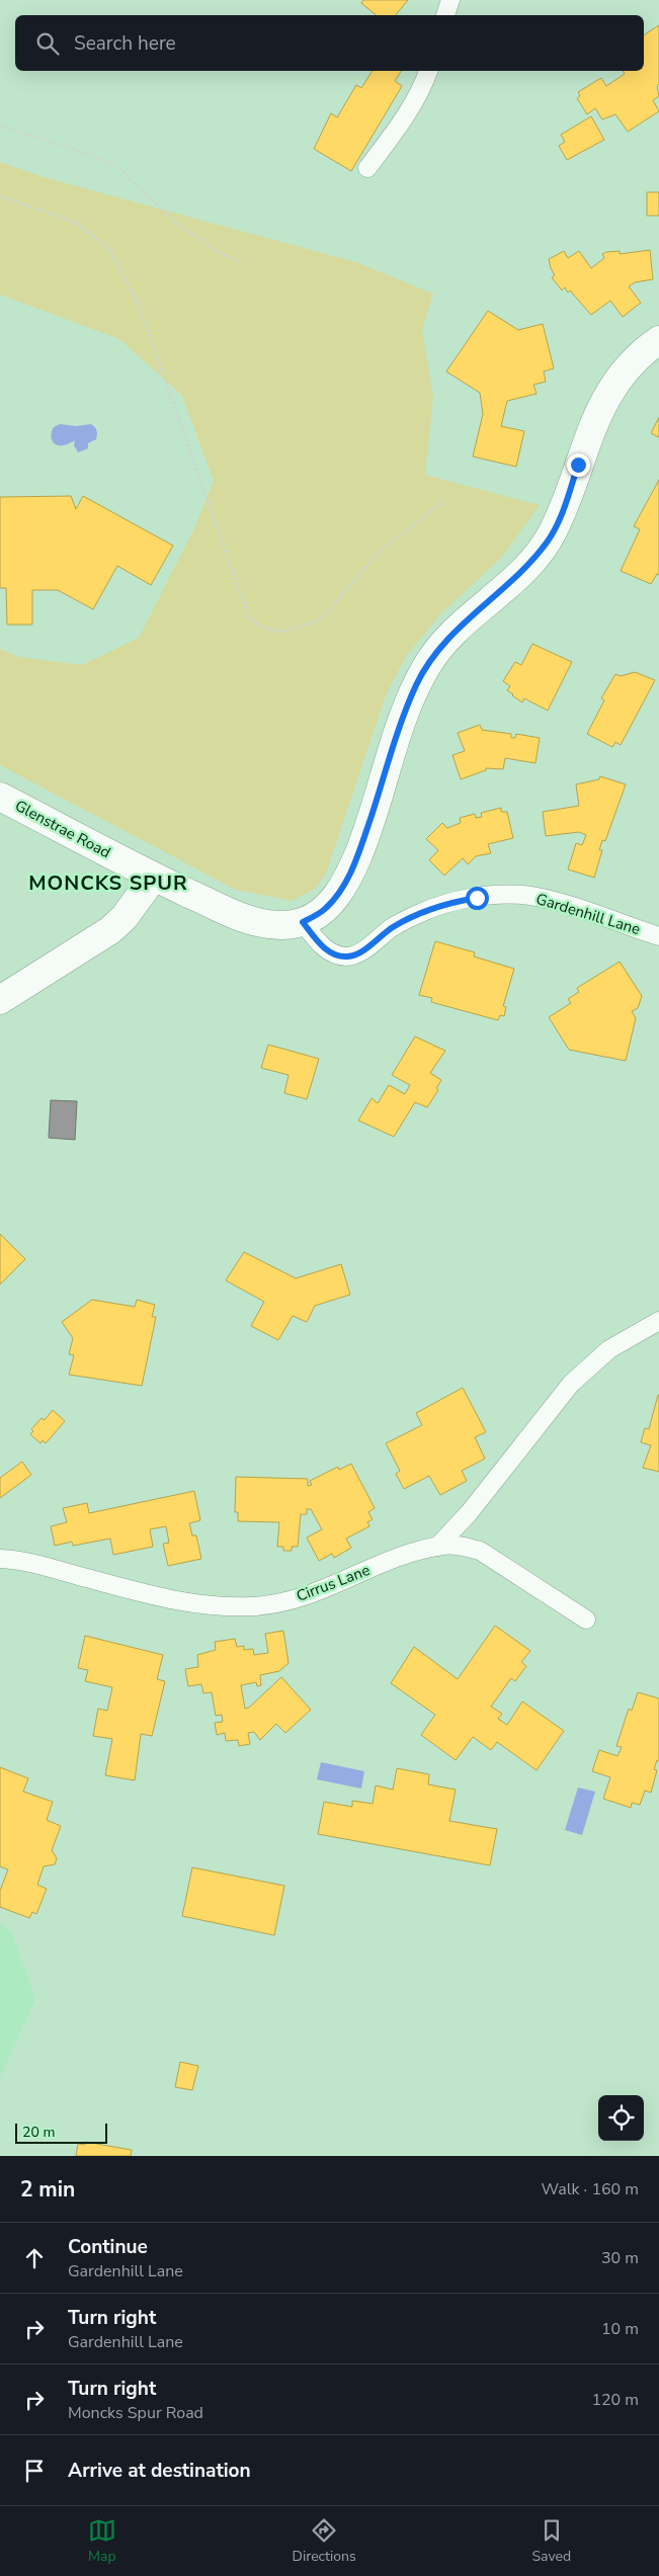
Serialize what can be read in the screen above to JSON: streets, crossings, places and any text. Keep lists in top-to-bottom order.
{
  "streets": {
    "street": ["Glenstrae Road"],
    "lane": ["Gardenhill Lane", "Cirrus Lane"]
  },
  "crossings": [
    ["Glenstrae Road", "Gardenhill Lane"]
  ],
  "districts": ["MONCKS SPUR"],
  "scale_bar": "20 m",
  "page": {
    "search": "Search here",
    "scale": "20 m",
    "heading": ["2 min", "Walk · 160 m"],
    "list": [
      ["Continue", "Gardenhill Lane", "30 m"],
      ["Turn right", "Gardenhill Lane", "10 m"],
      ["Turn right", "Moncks Spur Road", "120 m"],
      "Arrive at destination"
    ],
    "nav": ["Map", "Directions", "Saved"]
  }
}
